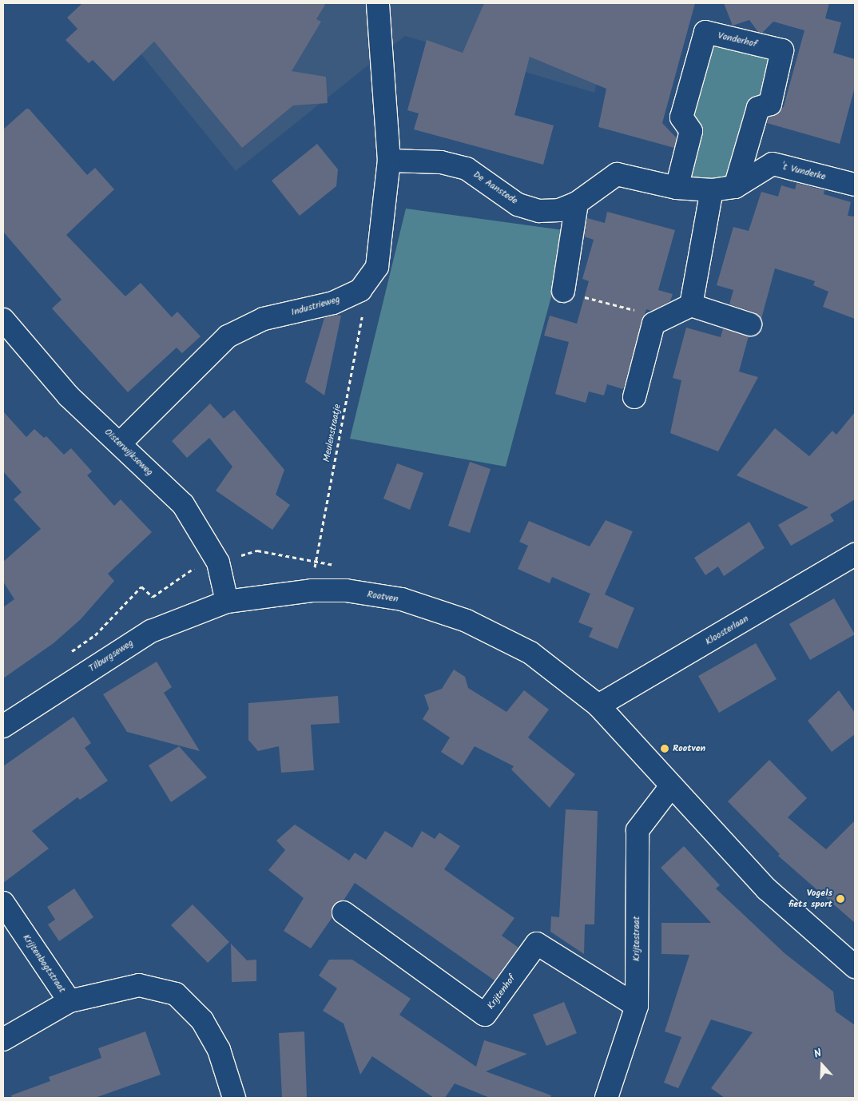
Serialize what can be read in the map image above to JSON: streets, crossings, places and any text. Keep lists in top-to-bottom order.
{
  "streets": {
    "street": [
      "Vonderhof",
      "'t Vunderke",
      "De Aanstede",
      "Industrieweg",
      "Oisterwijkseweg",
      "Rootven",
      "Kloosterlaan",
      "Tilburgseweg",
      "Krijtestraat",
      "Krijtenbogtstraat",
      "Krijtenhof"
    ],
    "path": ["Meulenstraatje"]
  },
  "crossings": [
    ["Vonderhof", "'t Vunderke"],
    ["Vonderhof", "De Aanstede"],
    ["'t Vunderke", "De Aanstede"],
    ["De Aanstede", "Industrieweg"],
    ["Industrieweg", "Meulenstraatje"],
    ["Industrieweg", "Oisterwijkseweg"],
    ["Meulenstraatje", "Rootven"],
    ["Oisterwijkseweg", "Rootven"],
    ["Oisterwijkseweg", "Tilburgseweg"],
    ["Rootven", "Kloosterlaan"],
    ["Rootven", "Tilburgseweg"],
    ["Rootven", "Krijtestraat"],
    ["Krijtestraat", "Krijtenhof"]
  ],
  "places": ["Rootven", "Vogels fiets sport"],
  "north": "top"
}
